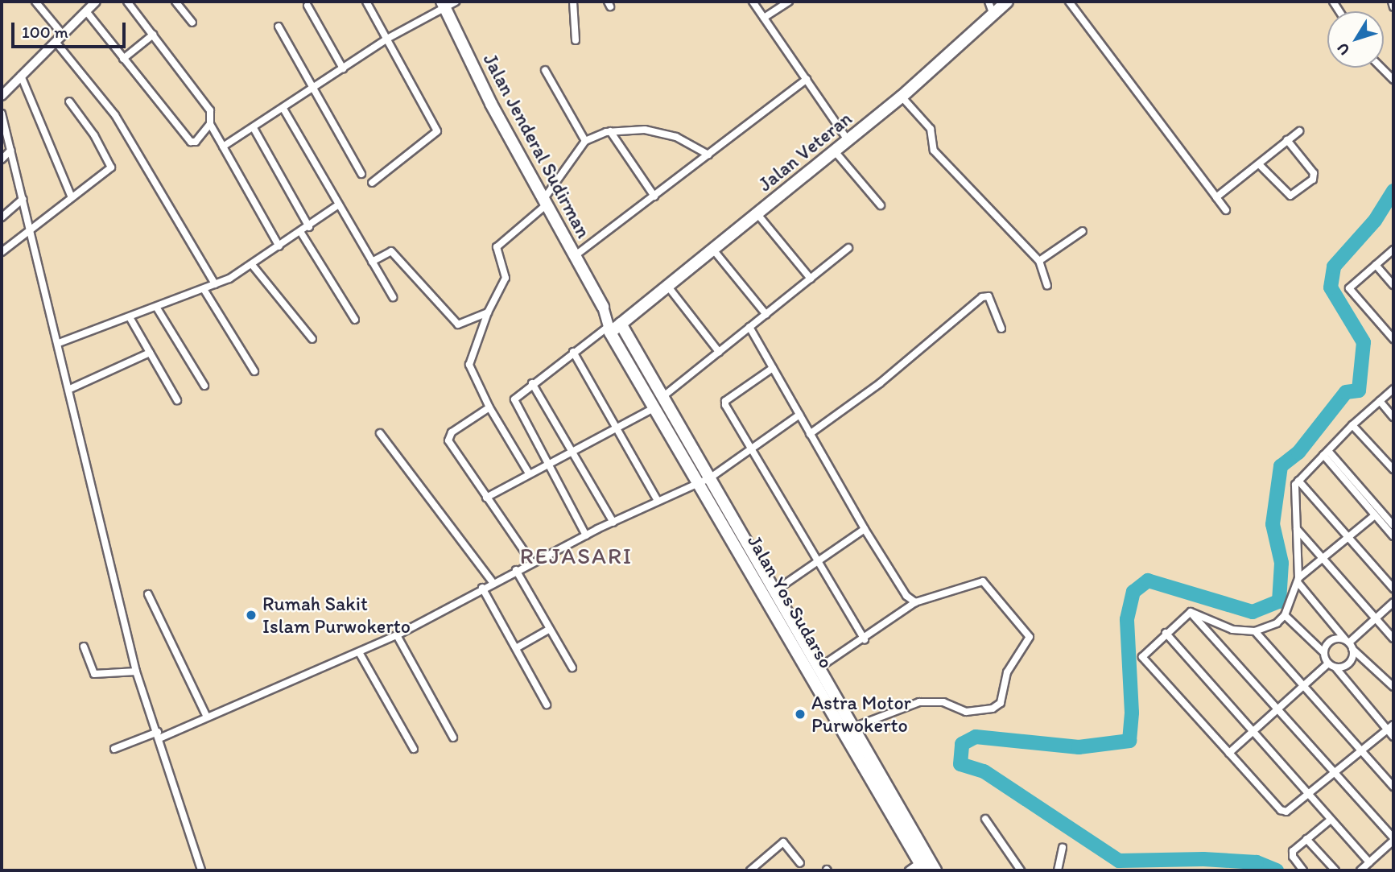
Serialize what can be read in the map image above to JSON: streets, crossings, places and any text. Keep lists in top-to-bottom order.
{
  "streets": {
    "main road": ["Jalan Jenderal Sudirman", "Jalan Veteran", "Jalan Yos Sudarso"]
  },
  "crossings": [
    ["Jalan Veteran", "Jalan Yos Sudarso"]
  ],
  "districts": ["REJASARI"],
  "places": ["Rumah Sakit Islam Purwokerto", "Astra Motor Purwokerto"],
  "scale_bar": "100 m",
  "north": "bottom left"
}
